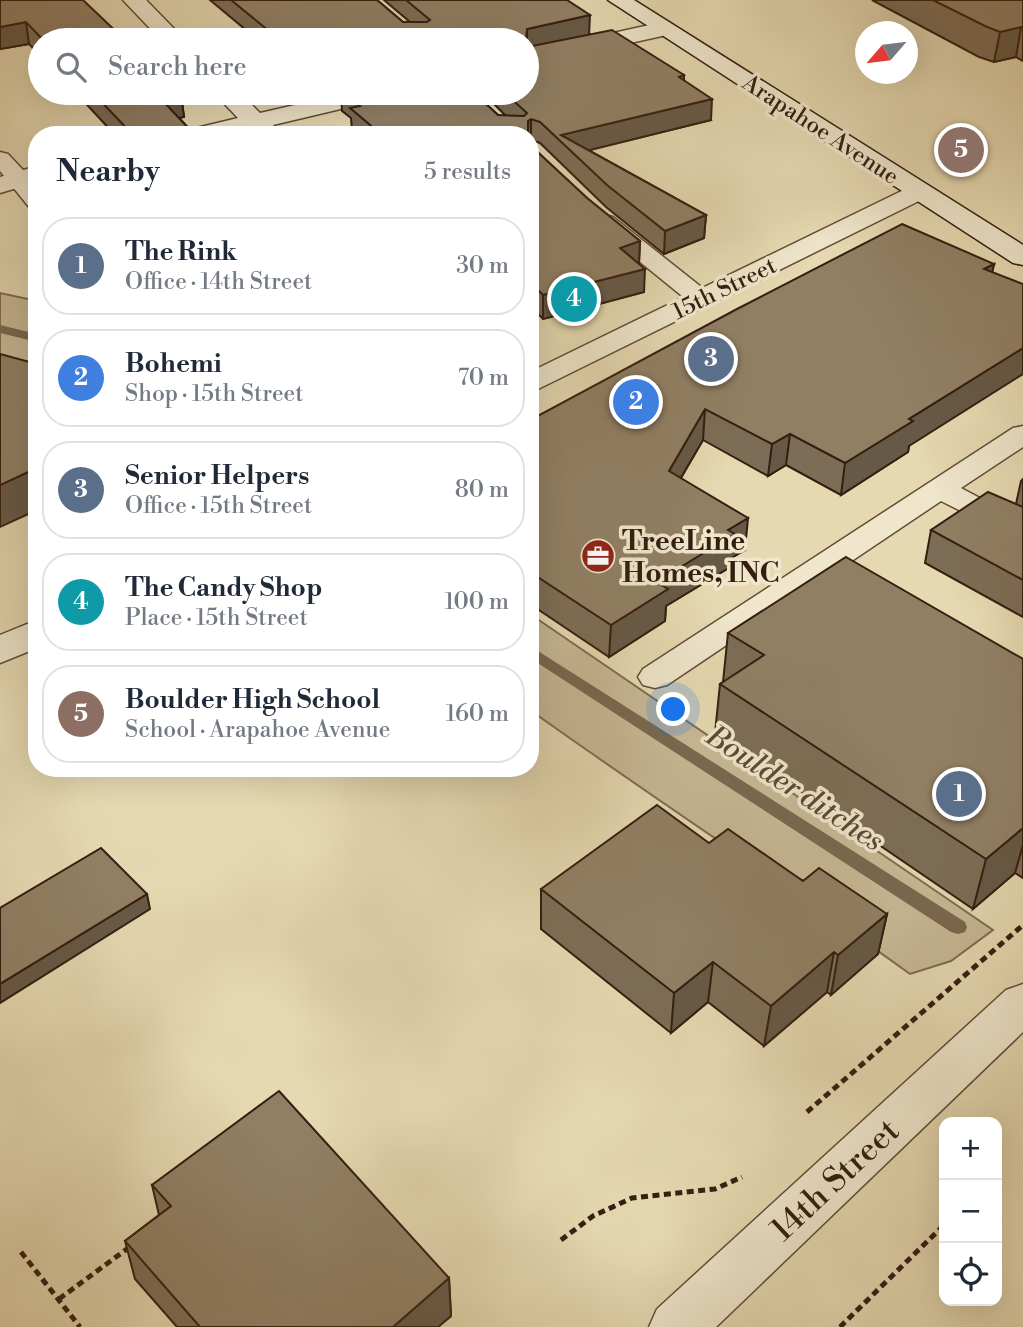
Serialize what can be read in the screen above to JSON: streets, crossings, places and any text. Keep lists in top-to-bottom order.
{
  "streets": {
    "street": ["Arapahoe Avenue", "15th Street", "14th Street"]
  },
  "crossings": [
    ["Arapahoe Avenue", "15th Street"]
  ],
  "water": ["Boulder ditches"],
  "places": {
    "office": ["TreeLine Homes, INC"]
  },
  "north": "bottom left",
  "page": {
    "search": "Search here",
    "pins": [
      "5",
      "4",
      "3",
      "2",
      "1"
    ],
    "heading": ["Nearby", "5 results"],
    "list": [
      {
        "mark": "1",
        "name": "The Rink",
        "note": "Office · 14th Street",
        "value": "30 m"
      },
      {
        "mark": "2",
        "name": "Bohemi",
        "note": "Shop · 15th Street",
        "value": "70 m"
      },
      {
        "mark": "3",
        "name": "Senior Helpers",
        "note": "Office · 15th Street",
        "value": "80 m"
      },
      {
        "mark": "4",
        "name": "The Candy Shop",
        "note": "Place · 15th Street",
        "value": "100 m"
      },
      {
        "mark": "5",
        "name": "Boulder High School",
        "note": "School · Arapahoe Avenue",
        "value": "160 m"
      }
    ],
    "map_buttons": ["+", "−"]
  }
}
